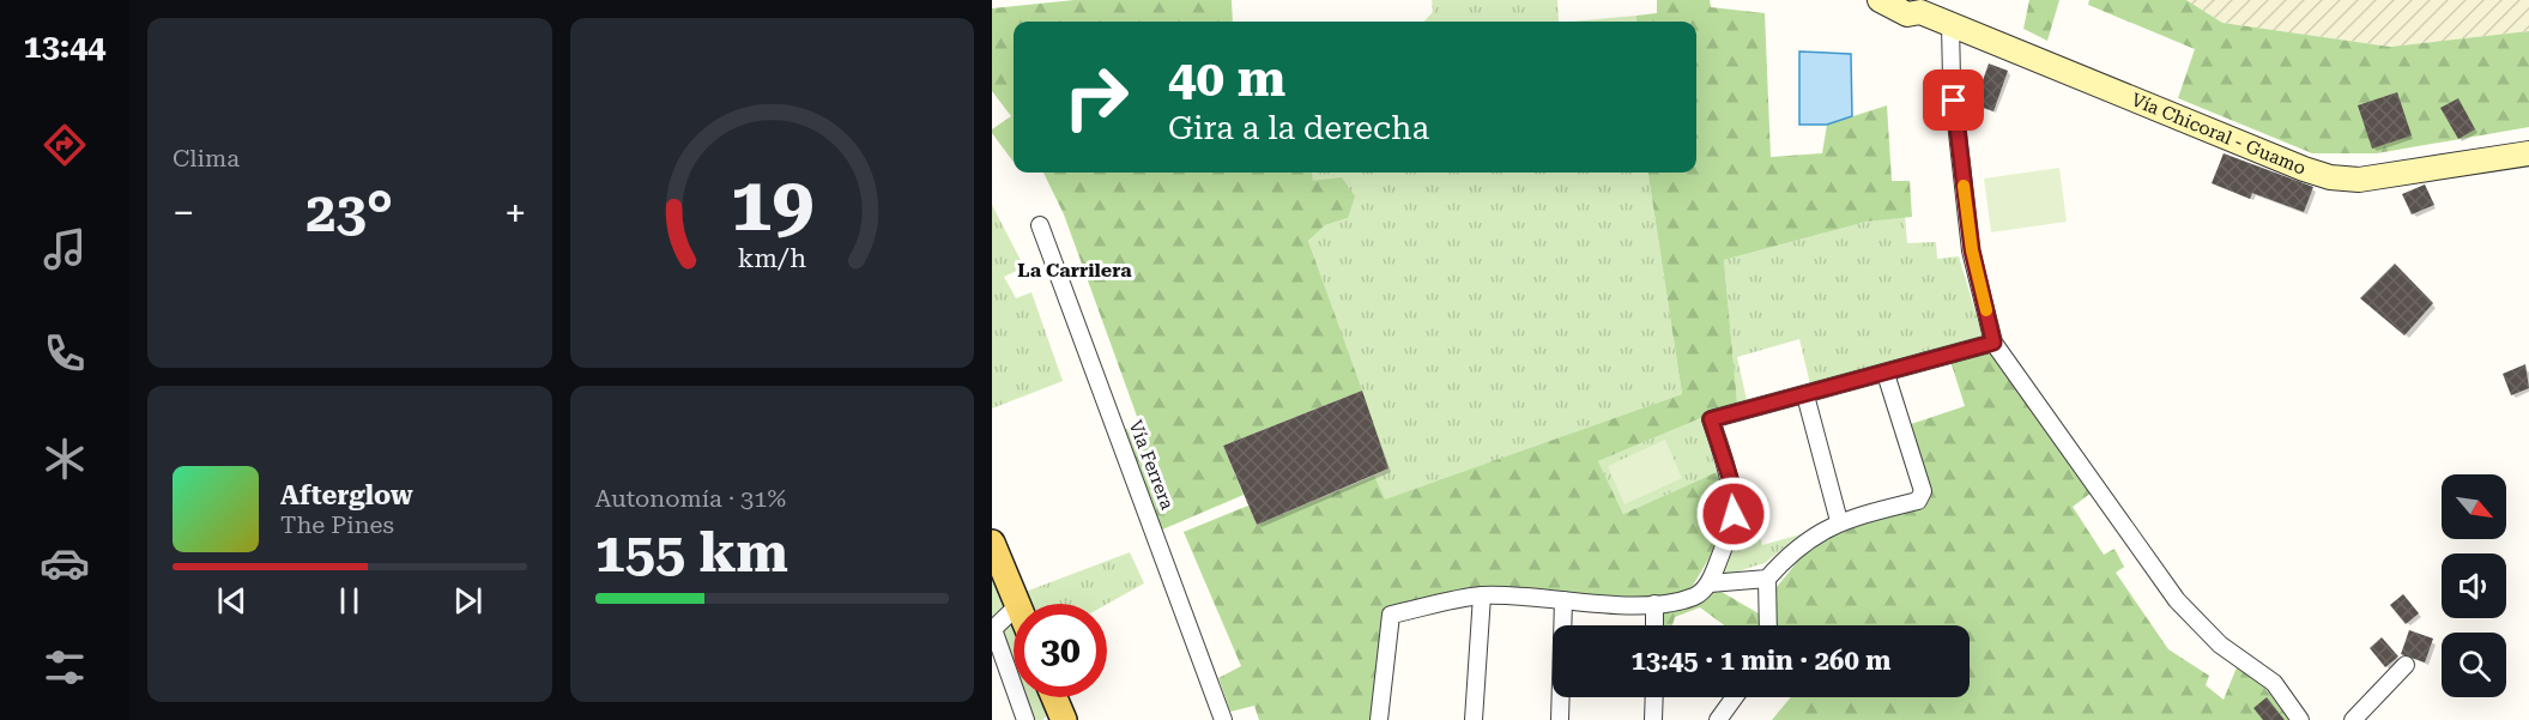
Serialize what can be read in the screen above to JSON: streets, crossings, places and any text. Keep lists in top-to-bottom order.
{
  "streets": {
    "street": ["Vía Chicoral - Guamo", "Vía Ferrera"]
  },
  "districts": ["La Carrilera"],
  "north": "bottom right",
  "page": {
    "tabs": "13:44",
    "tile": [
      "Clima",
      ["Autonomía · 31%", "155 km"]
    ],
    "turn": ["40 m", "Gira a la derecha"],
    "heat": ["−", "23°", "+"],
    "song": ["Afterglow", "The Pines"],
    "limit": "30",
    "trip": "13:45 · 1 min · 260 m",
    "gauge": ["19", "km/h"]
  }
}
